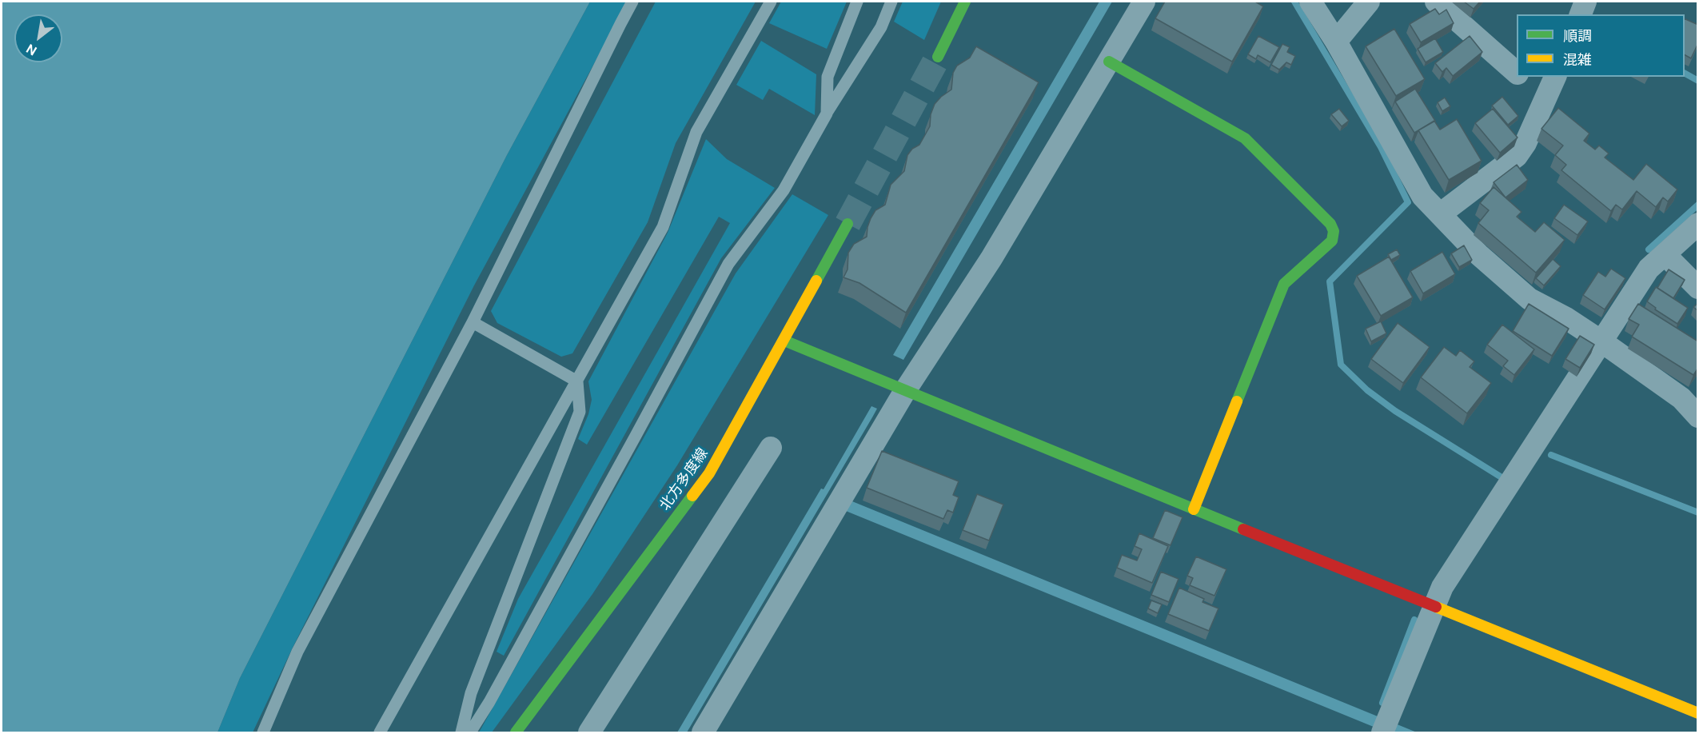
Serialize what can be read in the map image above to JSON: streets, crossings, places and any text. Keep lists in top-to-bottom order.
{
  "streets": {
    "street": ["北方多度線"]
  },
  "legend": ["順調", "混雑"],
  "north": "bottom left"
}
